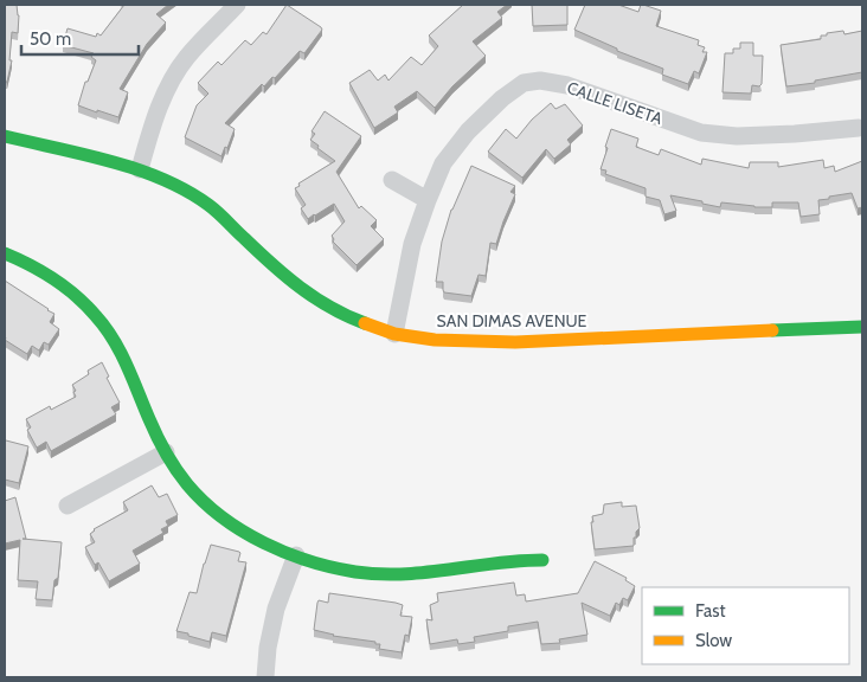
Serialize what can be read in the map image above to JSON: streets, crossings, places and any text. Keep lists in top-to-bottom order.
{
  "streets": {
    "street": ["CALLE LISETA", "SAN DIMAS AVENUE"]
  },
  "crossings": [
    ["CALLE LISETA", "SAN DIMAS AVENUE"]
  ],
  "legend": ["Fast", "Slow"],
  "scale_bar": "50 m"
}
